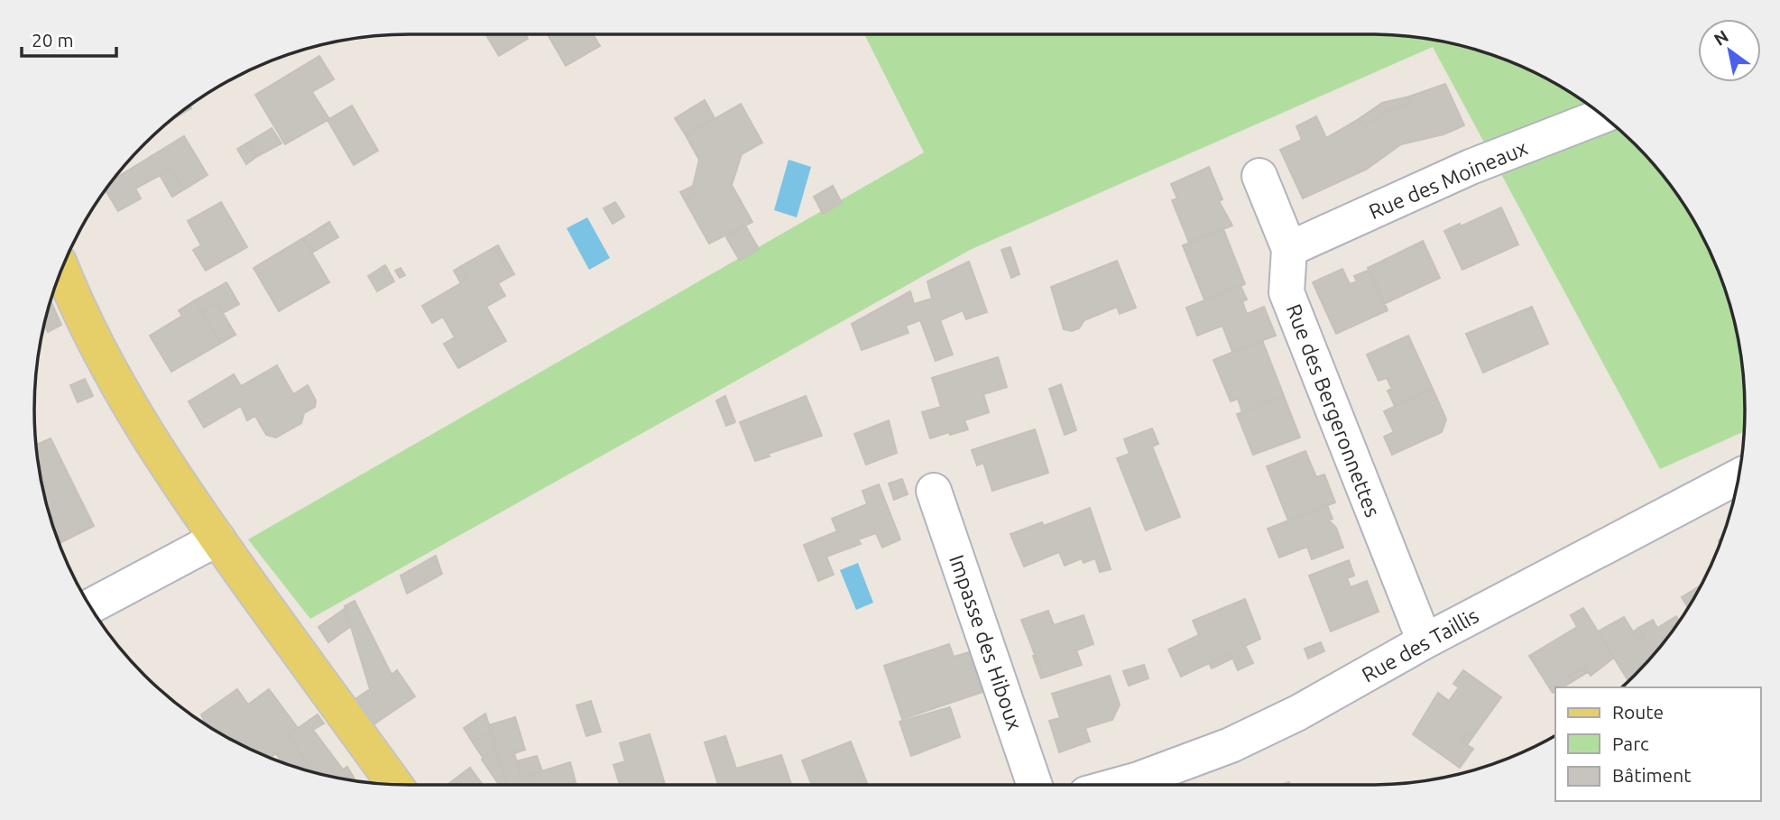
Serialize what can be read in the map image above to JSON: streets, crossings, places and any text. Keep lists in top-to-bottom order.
{
  "streets": {
    "street": [
      "Rue des Moineaux",
      "Rue des Bergeronnettes",
      "Impasse des Hiboux",
      "Rue des Taillis"
    ]
  },
  "crossings": [
    ["Rue des Moineaux", "Rue des Bergeronnettes"],
    ["Rue des Bergeronnettes", "Rue des Taillis"]
  ],
  "legend": ["Route", "Parc", "Bâtiment"],
  "scale_bar": "20 m",
  "north": "top left"
}
